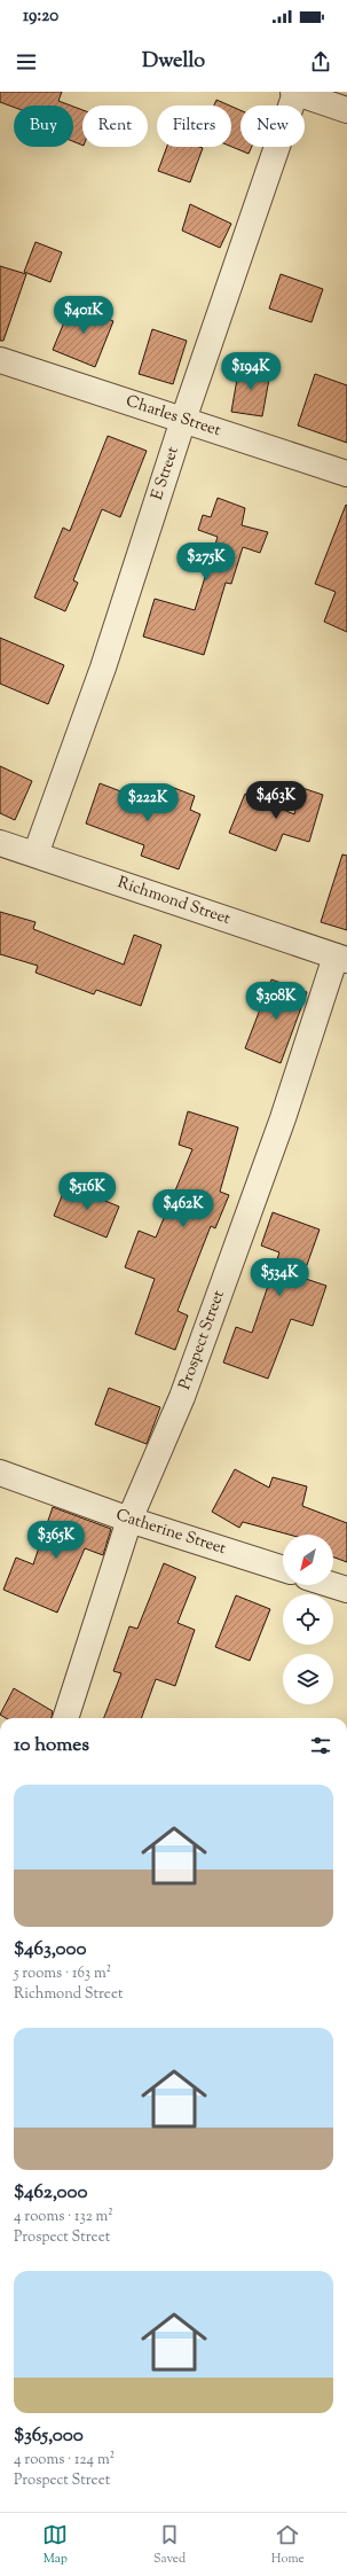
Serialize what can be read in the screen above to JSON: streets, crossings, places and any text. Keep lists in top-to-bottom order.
{
  "streets": {
    "street": [
      "Charles Street",
      "E Street",
      "Richmond Street",
      "Prospect Street",
      "Catherine Street"
    ]
  },
  "crossings": [
    ["Charles Street", "E Street"],
    ["E Street", "Richmond Street"],
    ["Richmond Street", "Prospect Street"],
    ["Prospect Street", "Catherine Street"]
  ],
  "north": "bottom left",
  "page": {
    "status": "19:20",
    "header": "Dwello",
    "chip": [
      "Buy",
      "Rent",
      "Filters",
      "New"
    ],
    "price": [
      "$401K",
      "$194K",
      "$275K",
      "$463K",
      "$222K",
      "$308K",
      "$516K",
      "$462K",
      "$534K",
      "$365K"
    ],
    "heading": "10 homes",
    "list": [
      {
        "name": "$463,000",
        "note": "5 rooms · 163 m² · Richmond Street"
      },
      {
        "name": "$462,000",
        "note": "4 rooms · 132 m² · Prospect Street"
      },
      {
        "name": "$365,000",
        "note": "4 rooms · 124 m² · Prospect Street"
      }
    ],
    "tabs": ["Map", "Saved", "Home"]
  }
}
